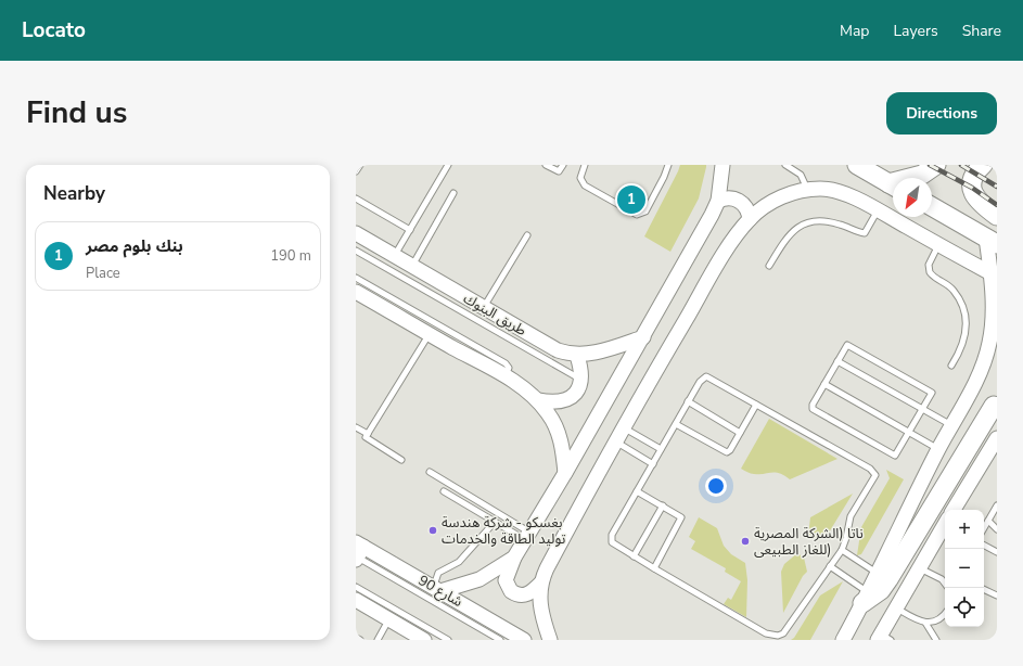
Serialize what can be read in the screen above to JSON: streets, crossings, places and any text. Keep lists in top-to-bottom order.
{
  "streets": {
    "street": ["طريق البنوك", "شارع 90"]
  },
  "places": ["بغسكو - شركة هندسة توليد الطاقة والخدمات", "ناتا (الشركة المصرية للغاز الطبيعى)"],
  "north": "bottom left",
  "page": {
    "header": "Locato",
    "nav": ["Map", "Layers", "Share"],
    "title": "Find us",
    "buttons": "Directions",
    "heading": "Nearby",
    "pins": "1",
    "list": [
      {
        "mark": "1",
        "name": "بنك بلوم مصر",
        "note": "Place",
        "value": "190 m"
      }
    ],
    "map_buttons": ["+", "−"]
  }
}
